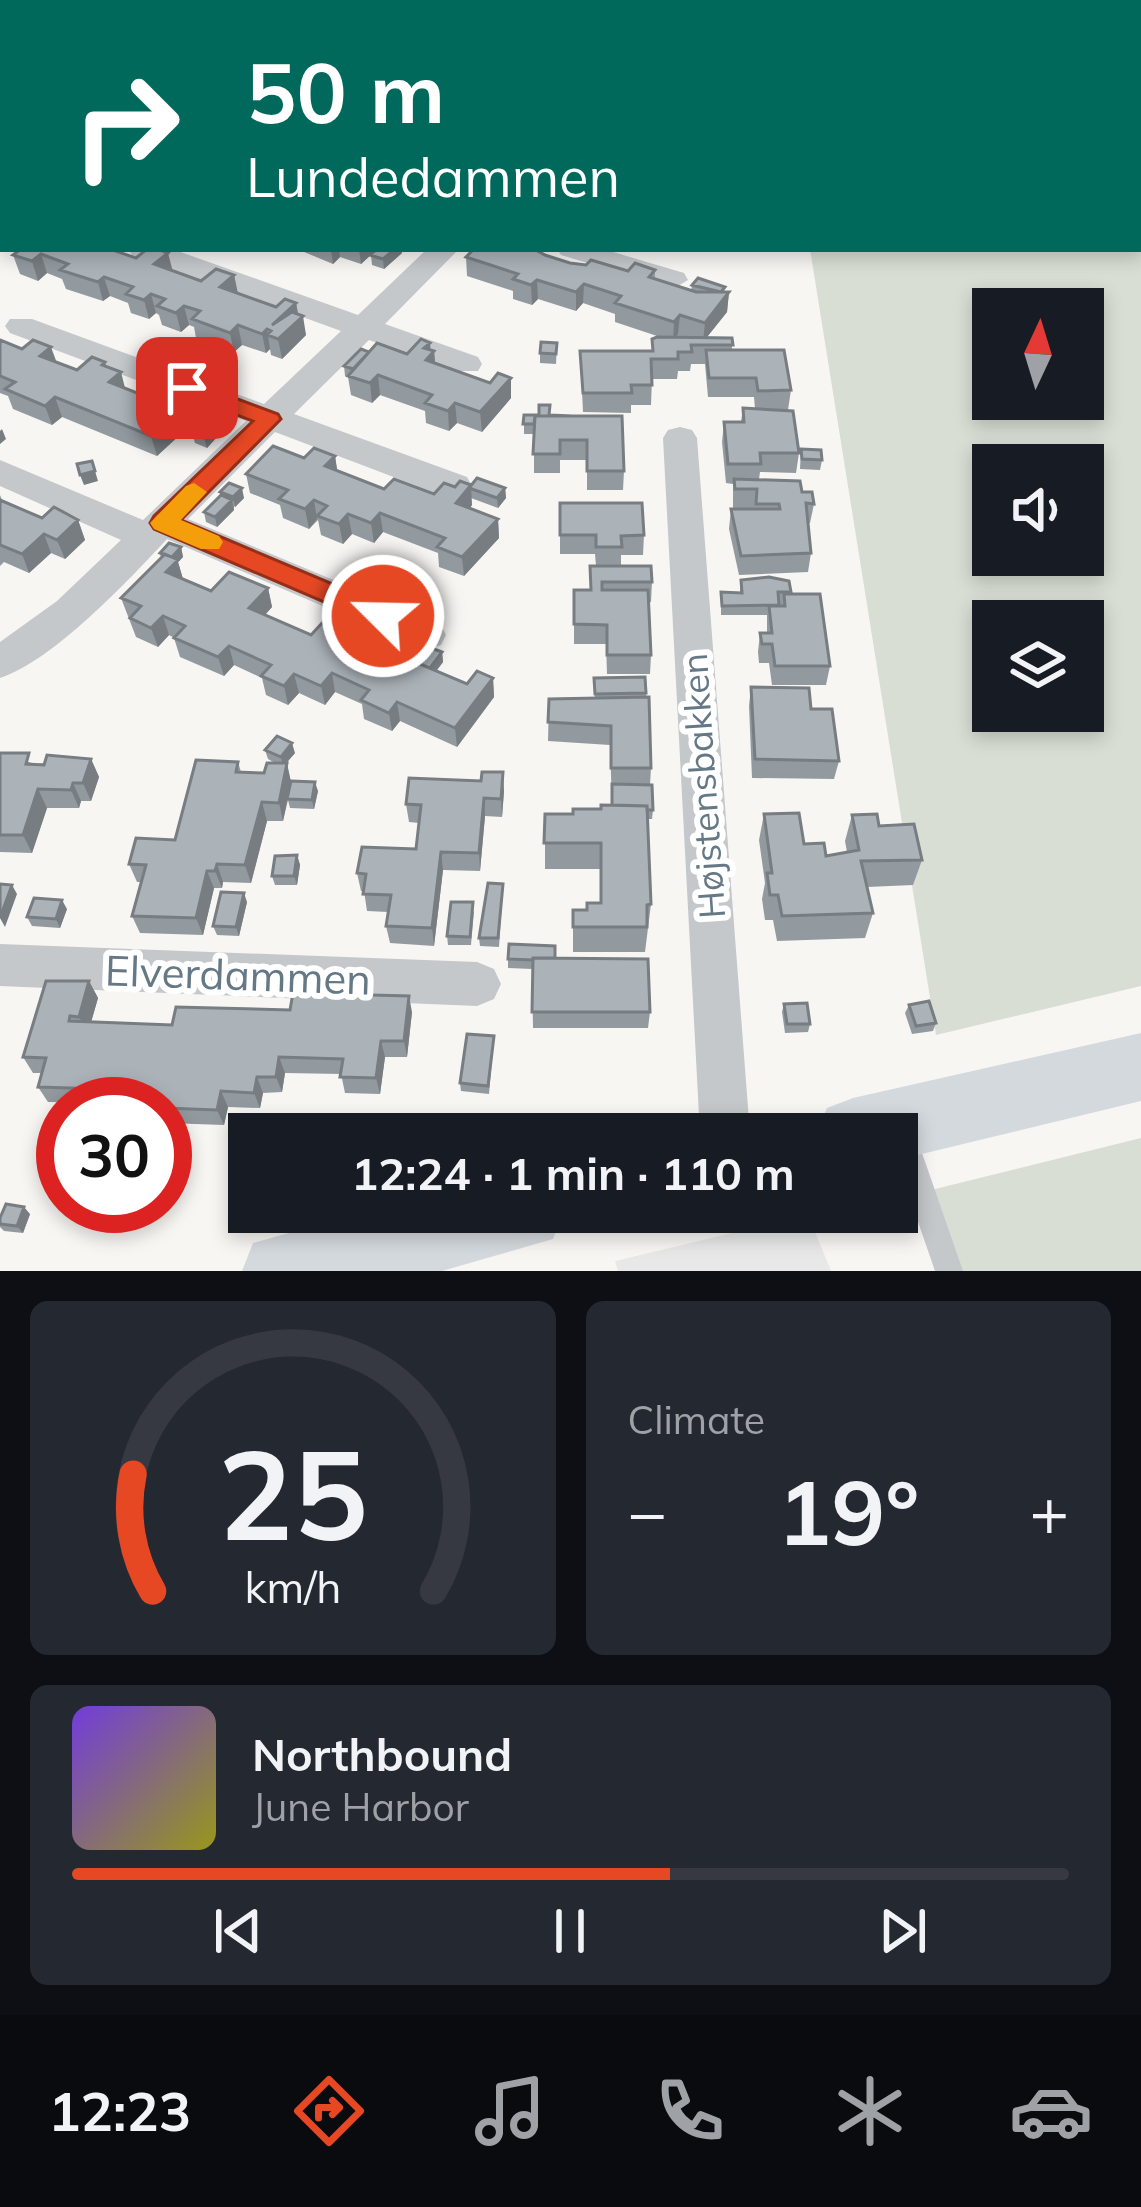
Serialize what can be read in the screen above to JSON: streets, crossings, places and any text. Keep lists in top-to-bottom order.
{
  "streets": {
    "street": ["Højstensbakken", "Elverdammen"]
  },
  "north": "top",
  "page": {
    "turn": ["50 m", "Lundedammen"],
    "limit": "30",
    "trip": "12:24 · 1 min · 110 m",
    "tile": "Climate",
    "heat": ["−", "19°", "+"],
    "song": ["Northbound", "June Harbor"],
    "tabs": "12:23",
    "gauge": ["25", "km/h"]
  }
}
